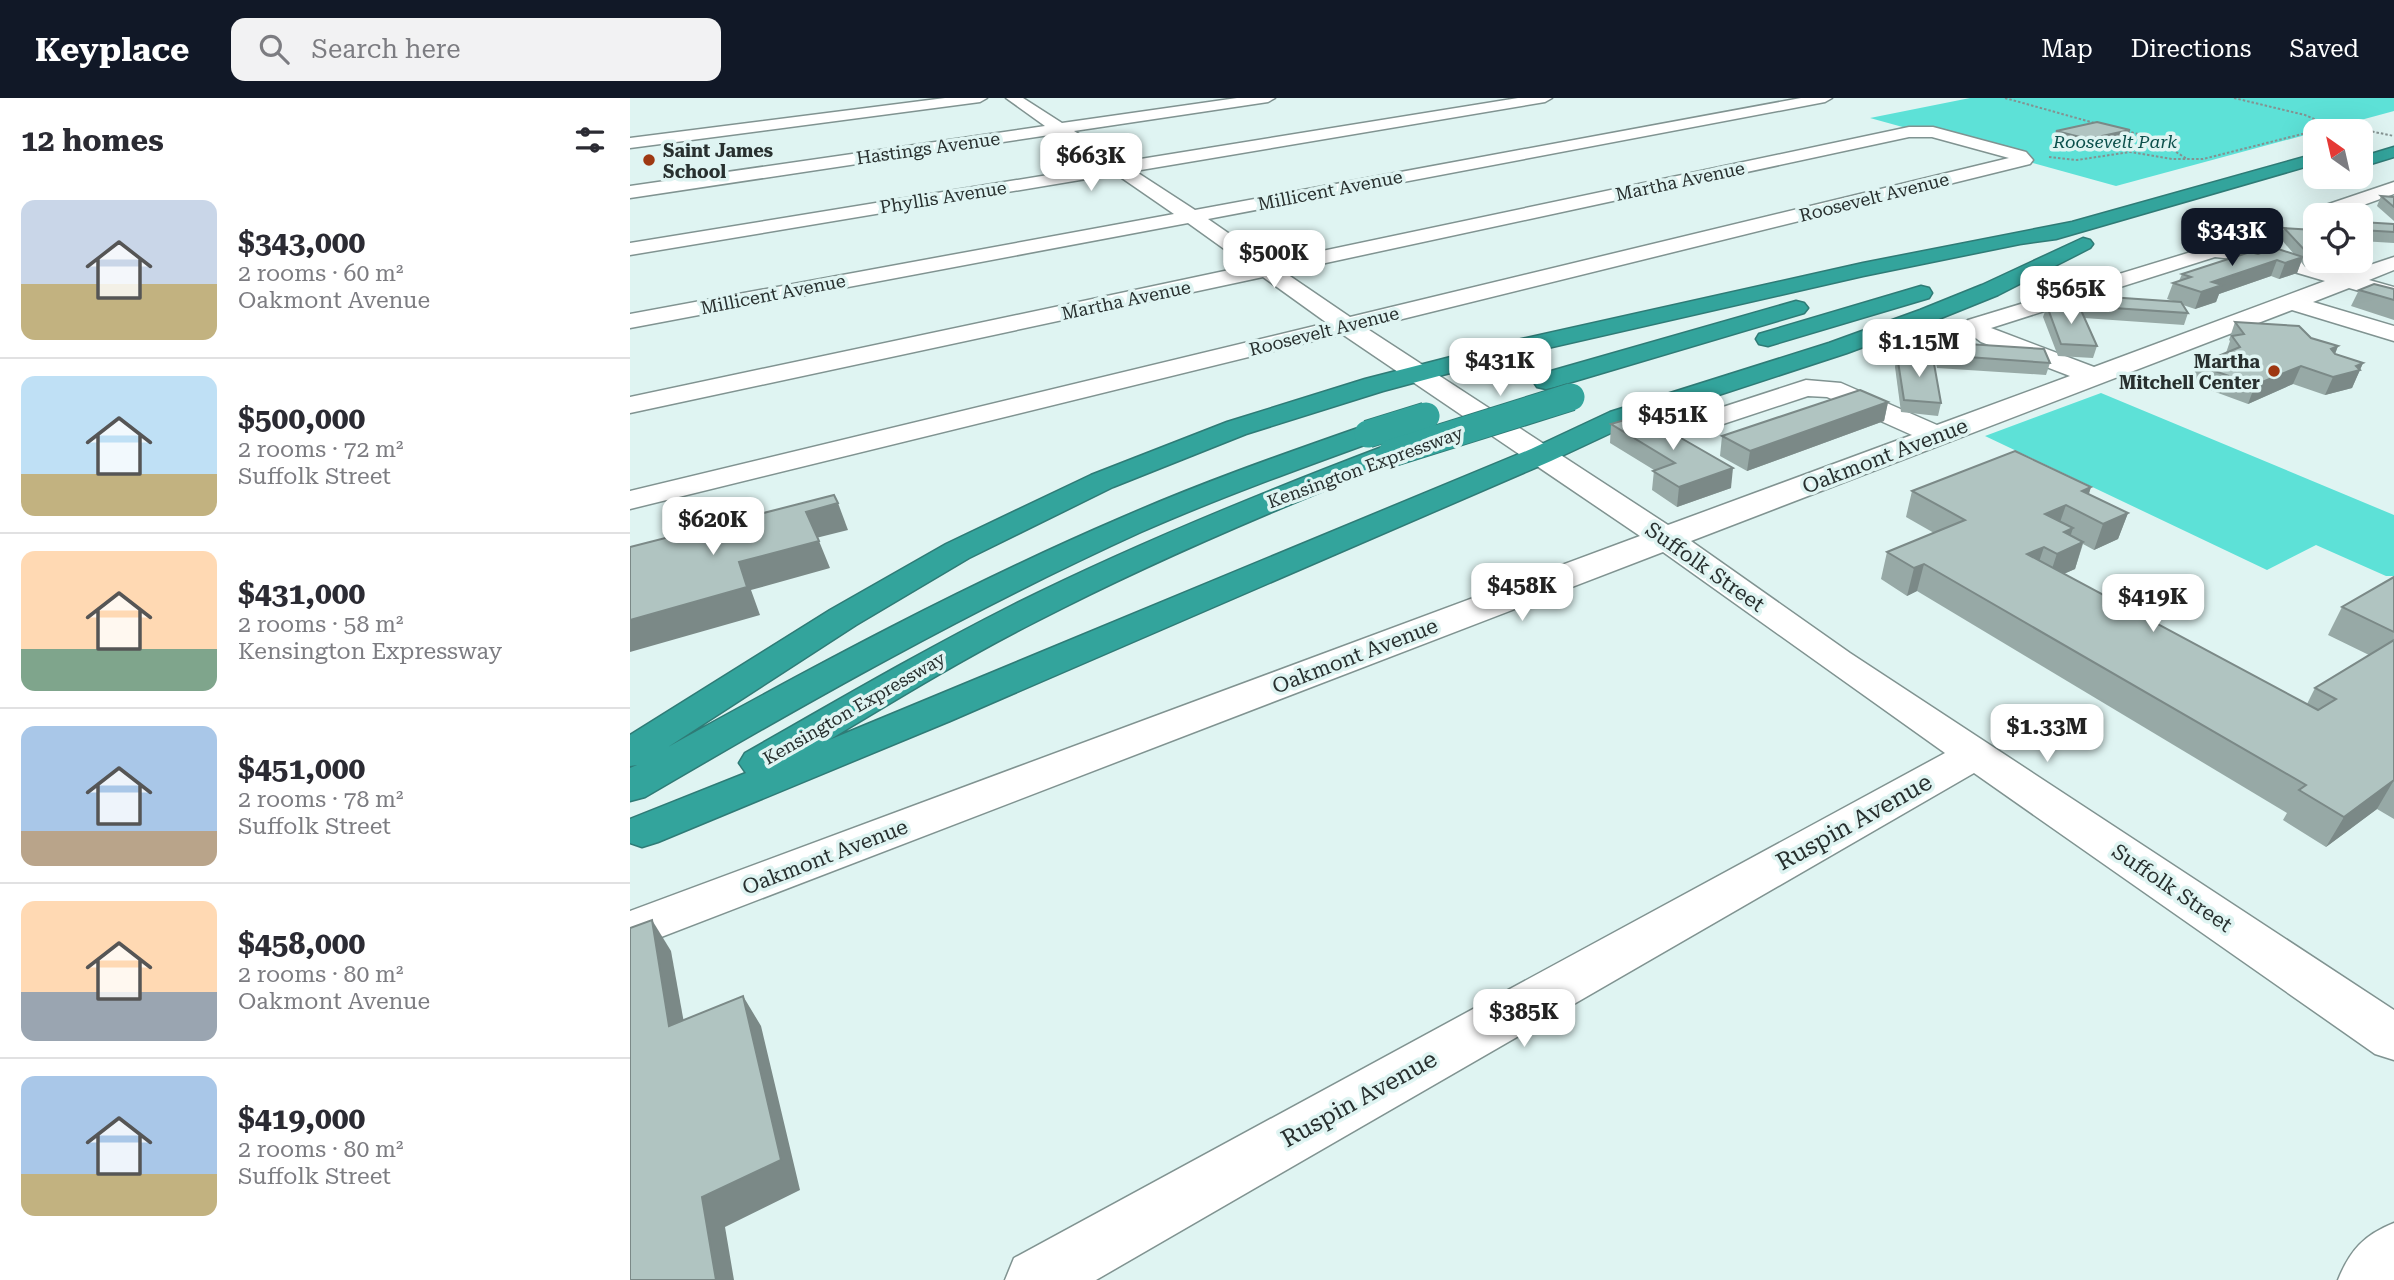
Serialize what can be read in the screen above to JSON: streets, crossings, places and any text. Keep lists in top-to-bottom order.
{
  "streets": {
    "highway": ["Kensington Expressway"],
    "street": [
      "Hastings Avenue",
      "Martha Avenue",
      "Millicent Avenue",
      "Phyllis Avenue",
      "Roosevelt Avenue",
      "Oakmont Avenue",
      "Suffolk Street",
      "Ruspin Avenue"
    ]
  },
  "crossings": [
    ["Hastings Avenue", "Suffolk Street"],
    ["Martha Avenue", "Roosevelt Avenue"],
    ["Martha Avenue", "Suffolk Street"],
    ["Millicent Avenue", "Suffolk Street"],
    ["Phyllis Avenue", "Suffolk Street"],
    ["Roosevelt Avenue", "Suffolk Street"],
    ["Oakmont Avenue", "Suffolk Street"],
    ["Suffolk Street", "Ruspin Avenue"]
  ],
  "parks": ["Roosevelt Park"],
  "places": ["Saint James School", "Martha Mitchell Center"],
  "north": "top left",
  "page": {
    "header": "Keyplace",
    "search": "Search here",
    "nav": ["Map", "Directions", "Saved"],
    "heading": "12 homes",
    "price": [
      "$663K",
      "$343K",
      "$500K",
      "$565K",
      "$1.15M",
      "$431K",
      "$451K",
      "$620K",
      "$458K",
      "$419K",
      "$1.33M",
      "$385K"
    ],
    "list": [
      {
        "name": "$343,000",
        "note": "2 rooms · 60 m² · Oakmont Avenue"
      },
      {
        "name": "$500,000",
        "note": "2 rooms · 72 m² · Suffolk Street"
      },
      {
        "name": "$431,000",
        "note": "2 rooms · 58 m² · Kensington Expressway"
      },
      {
        "name": "$451,000",
        "note": "2 rooms · 78 m² · Suffolk Street"
      },
      {
        "name": "$458,000",
        "note": "2 rooms · 80 m² · Oakmont Avenue"
      },
      {
        "name": "$419,000",
        "note": "2 rooms · 80 m² · Suffolk Street"
      }
    ]
  }
}
